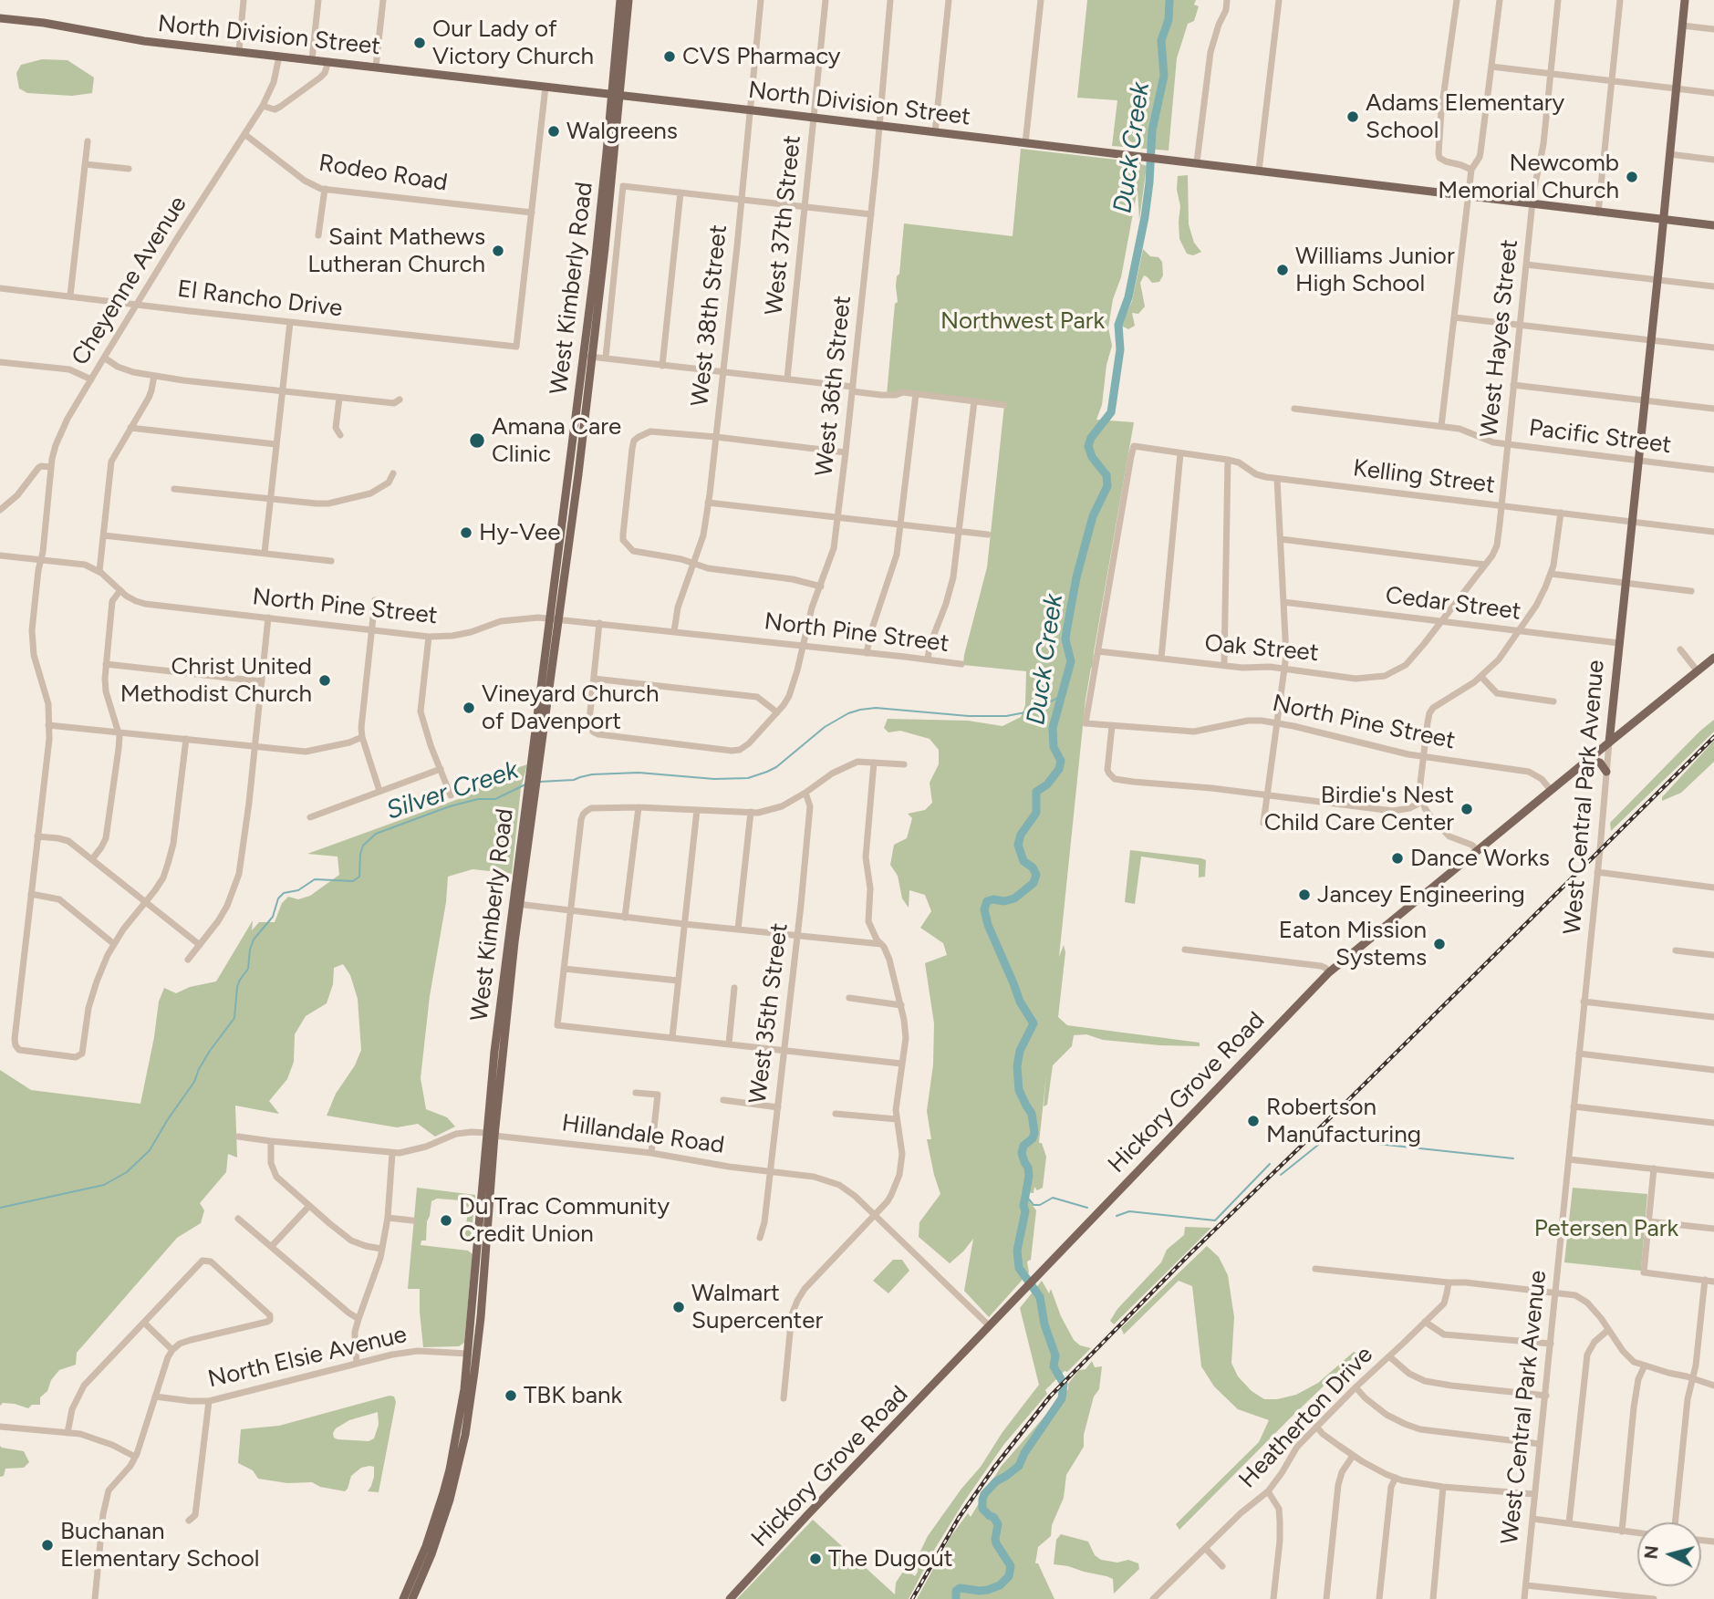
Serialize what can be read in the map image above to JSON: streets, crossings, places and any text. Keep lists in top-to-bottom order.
{
  "streets": {
    "main road": [
      "North Division Street",
      "West Kimberly Road",
      "West Central Park Avenue",
      "Hickory Grove Road"
    ],
    "street": [
      "Rodeo Road",
      "West 37th Street",
      "Cheyenne Avenue",
      "El Rancho Drive",
      "West 38th Street",
      "West Hayes Street",
      "West 36th Street",
      "Pacific Street",
      "Kelling Street",
      "Cedar Street",
      "North Pine Street",
      "Oak Street",
      "West 35th Street",
      "Hillandale Road",
      "North Elsie Avenue",
      "Heatherton Drive"
    ]
  },
  "crossings": [
    ["North Division Street", "West 37th Street"],
    ["North Division Street", "Cheyenne Avenue"],
    ["North Division Street", "West Kimberly Road"],
    ["North Division Street", "West 38th Street"],
    ["North Division Street", "West Hayes Street"],
    ["North Division Street", "West 36th Street"],
    ["North Division Street", "West Central Park Avenue"],
    ["Rodeo Road", "Cheyenne Avenue"],
    ["Rodeo Road", "El Rancho Drive"],
    ["Cheyenne Avenue", "El Rancho Drive"],
    ["Cheyenne Avenue", "North Pine Street"],
    ["West Kimberly Road", "North Pine Street"],
    ["West Kimberly Road", "Hillandale Road"],
    ["West Kimberly Road", "North Elsie Avenue"],
    ["West 38th Street", "North Pine Street"],
    ["West Hayes Street", "Pacific Street"],
    ["West Hayes Street", "Kelling Street"],
    ["West Hayes Street", "Cedar Street"],
    ["West Hayes Street", "Oak Street"],
    ["West 36th Street", "North Pine Street"],
    ["Pacific Street", "West Central Park Avenue"],
    ["Kelling Street", "North Pine Street"],
    ["Kelling Street", "Oak Street"],
    ["Kelling Street", "West Central Park Avenue"],
    ["Cedar Street", "West Central Park Avenue"],
    ["North Pine Street", "Oak Street"],
    ["North Pine Street", "Hickory Grove Road"],
    ["West Central Park Avenue", "Hickory Grove Road"],
    ["West 35th Street", "Hillandale Road"],
    ["Hickory Grove Road", "Hillandale Road"]
  ],
  "water": ["Duck Creek", "Silver Creek"],
  "parks": ["Northwest Park", "Petersen Park"],
  "places": [
    "Our Lady of Victory Church",
    "CVS Pharmacy",
    "Adams Elementary School",
    "Walgreens",
    "Newcomb Memorial Church",
    "Saint Mathews Lutheran Church",
    "Williams Junior High School",
    "Amana Care Clinic",
    "Hy-Vee",
    "Christ United Methodist Church",
    "Vineyard Church of Davenport",
    "Birdie's Nest Child Care Center",
    "Dance Works",
    "Jancey Engineering",
    "Eaton Mission Systems",
    "Robertson Manufacturing",
    "Du Trac Community Credit Union",
    "Walmart Supercenter",
    "TBK bank",
    "Buchanan Elementary School",
    "The Dugout"
  ],
  "north": "left"
}
